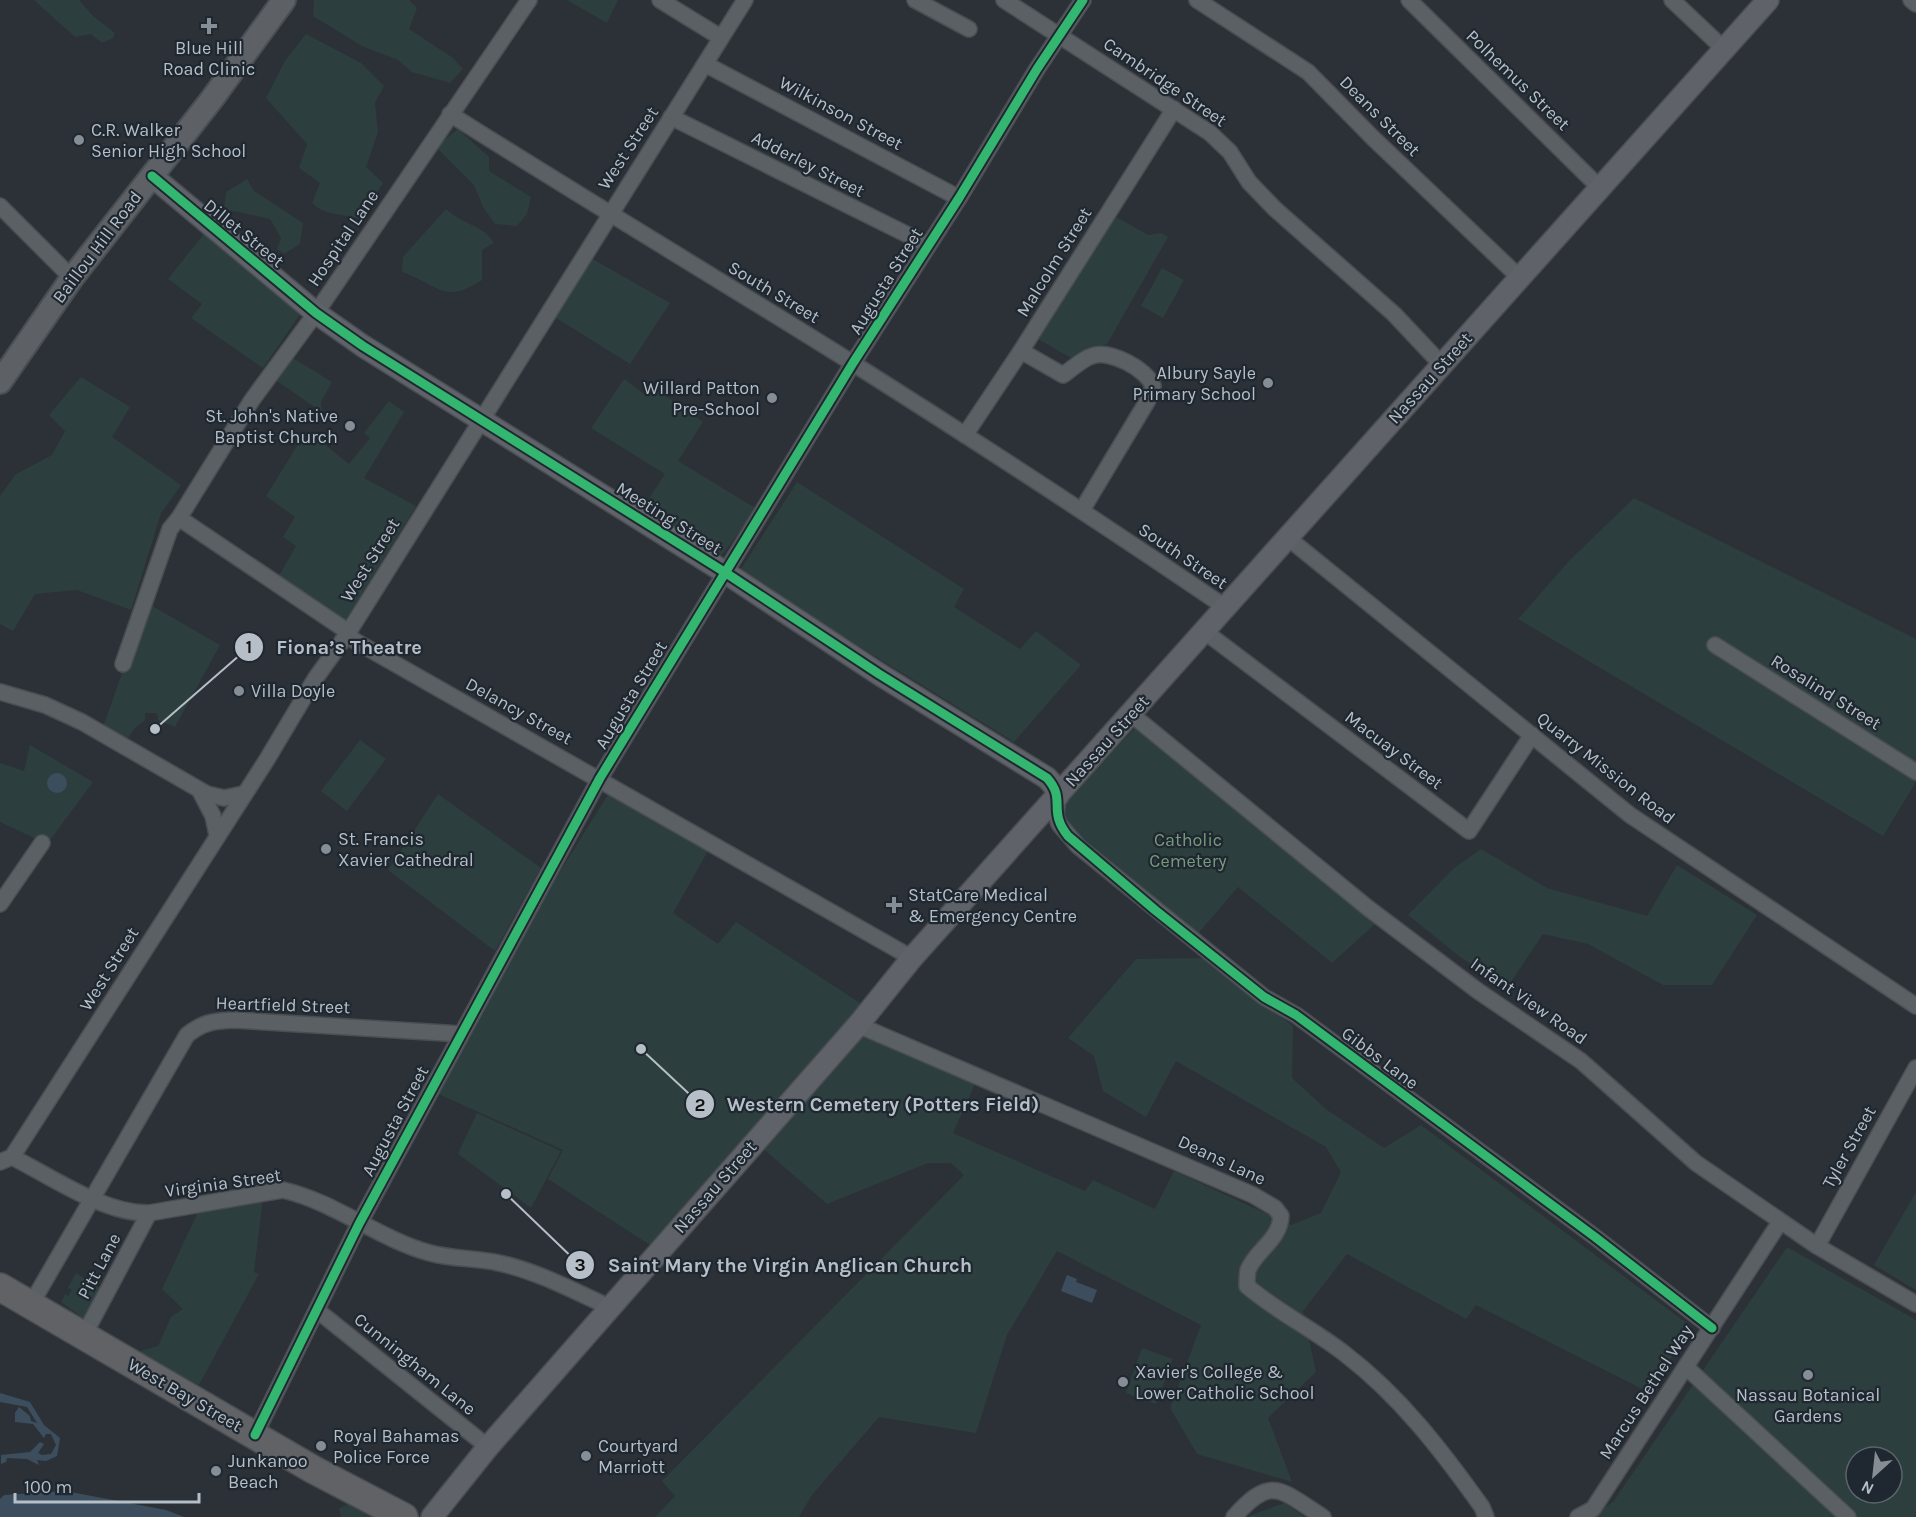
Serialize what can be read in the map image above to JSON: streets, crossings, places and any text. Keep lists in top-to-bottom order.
{
  "streets": {
    "highway": ["West Bay Street"],
    "main road": [
      "Dillet Street",
      "Baillou Hill Road",
      "Nassau Street",
      "Meeting Street"
    ],
    "street": [
      "Polhemus Street",
      "Cambridge Street",
      "Wilkinson Street",
      "Deans Street",
      "West Street",
      "Adderley Street",
      "Hospital Lane",
      "Malcolm Street",
      "Augusta Street",
      "South Street",
      "Rosalind Street",
      "Delancy Street",
      "Macuay Street",
      "Quarry Mission Road",
      "Infant View Road",
      "Heartfield Street",
      "Gibbs Lane",
      "Tyler Street",
      "Deans Lane",
      "Virginia Street",
      "Pitt Lane",
      "Cunningham Lane",
      "Marcus Bethel Way"
    ]
  },
  "crossings": [
    ["Polhemus Street", "Nassau Street"],
    ["Cambridge Street", "Malcolm Street"],
    ["Cambridge Street", "Augusta Street"],
    ["Cambridge Street", "Nassau Street"],
    ["Wilkinson Street", "West Street"],
    ["Wilkinson Street", "Augusta Street"],
    ["Deans Street", "Nassau Street"],
    ["West Street", "Adderley Street"],
    ["West Street", "South Street"],
    ["West Street", "Meeting Street"],
    ["West Street", "Delancy Street"],
    ["West Street", "Virginia Street"],
    ["Adderley Street", "Augusta Street"],
    ["Dillet Street", "Hospital Lane"],
    ["Dillet Street", "Baillou Hill Road"],
    ["Dillet Street", "Meeting Street"],
    ["Hospital Lane", "South Street"],
    ["Hospital Lane", "Meeting Street"],
    ["Hospital Lane", "Delancy Street"],
    ["Malcolm Street", "South Street"],
    ["Augusta Street", "South Street"],
    ["Augusta Street", "Meeting Street"],
    ["Augusta Street", "Delancy Street"],
    ["Augusta Street", "Heartfield Street"],
    ["Augusta Street", "Virginia Street"],
    ["Augusta Street", "Cunningham Lane"],
    ["Augusta Street", "West Bay Street"],
    ["South Street", "Nassau Street"],
    ["Nassau Street", "Meeting Street"],
    ["Nassau Street", "Delancy Street"],
    ["Nassau Street", "Macuay Street"],
    ["Nassau Street", "Quarry Mission Road"],
    ["Nassau Street", "Infant View Road"],
    ["Nassau Street", "Gibbs Lane"],
    ["Nassau Street", "Deans Lane"],
    ["Nassau Street", "Virginia Street"],
    ["Nassau Street", "Cunningham Lane"],
    ["Meeting Street", "Gibbs Lane"],
    ["Macuay Street", "Quarry Mission Road"],
    ["Infant View Road", "Tyler Street"],
    ["Infant View Road", "Marcus Bethel Way"],
    ["Heartfield Street", "Virginia Street"],
    ["Gibbs Lane", "Marcus Bethel Way"],
    ["Virginia Street", "Pitt Lane"],
    ["Pitt Lane", "West Bay Street"]
  ],
  "parks": ["Catholic Cemetery"],
  "places": {
    "health": ["Blue Hill Road Clinic", "StatCare Medical & Emergency Centre"],
    "other": [
      "C.R. Walker Senior High School",
      "Albury Sayle Primary School",
      "Willard Patton Pre-School",
      "St. John's Native Baptist Church",
      "Villa Doyle",
      "Fiona’s Theatre",
      "St. Francis Xavier Cathedral",
      "Western Cemetery (Potters Field)",
      "Saint Mary the Virgin Anglican Church",
      "Nassau Botanical Gardens",
      "Xavier's College & Lower Catholic School",
      "Royal Bahamas Police Force",
      "Courtyard Marriott",
      "Junkanoo Beach"
    ]
  },
  "scale_bar": "100 m",
  "north": "bottom left"
}
